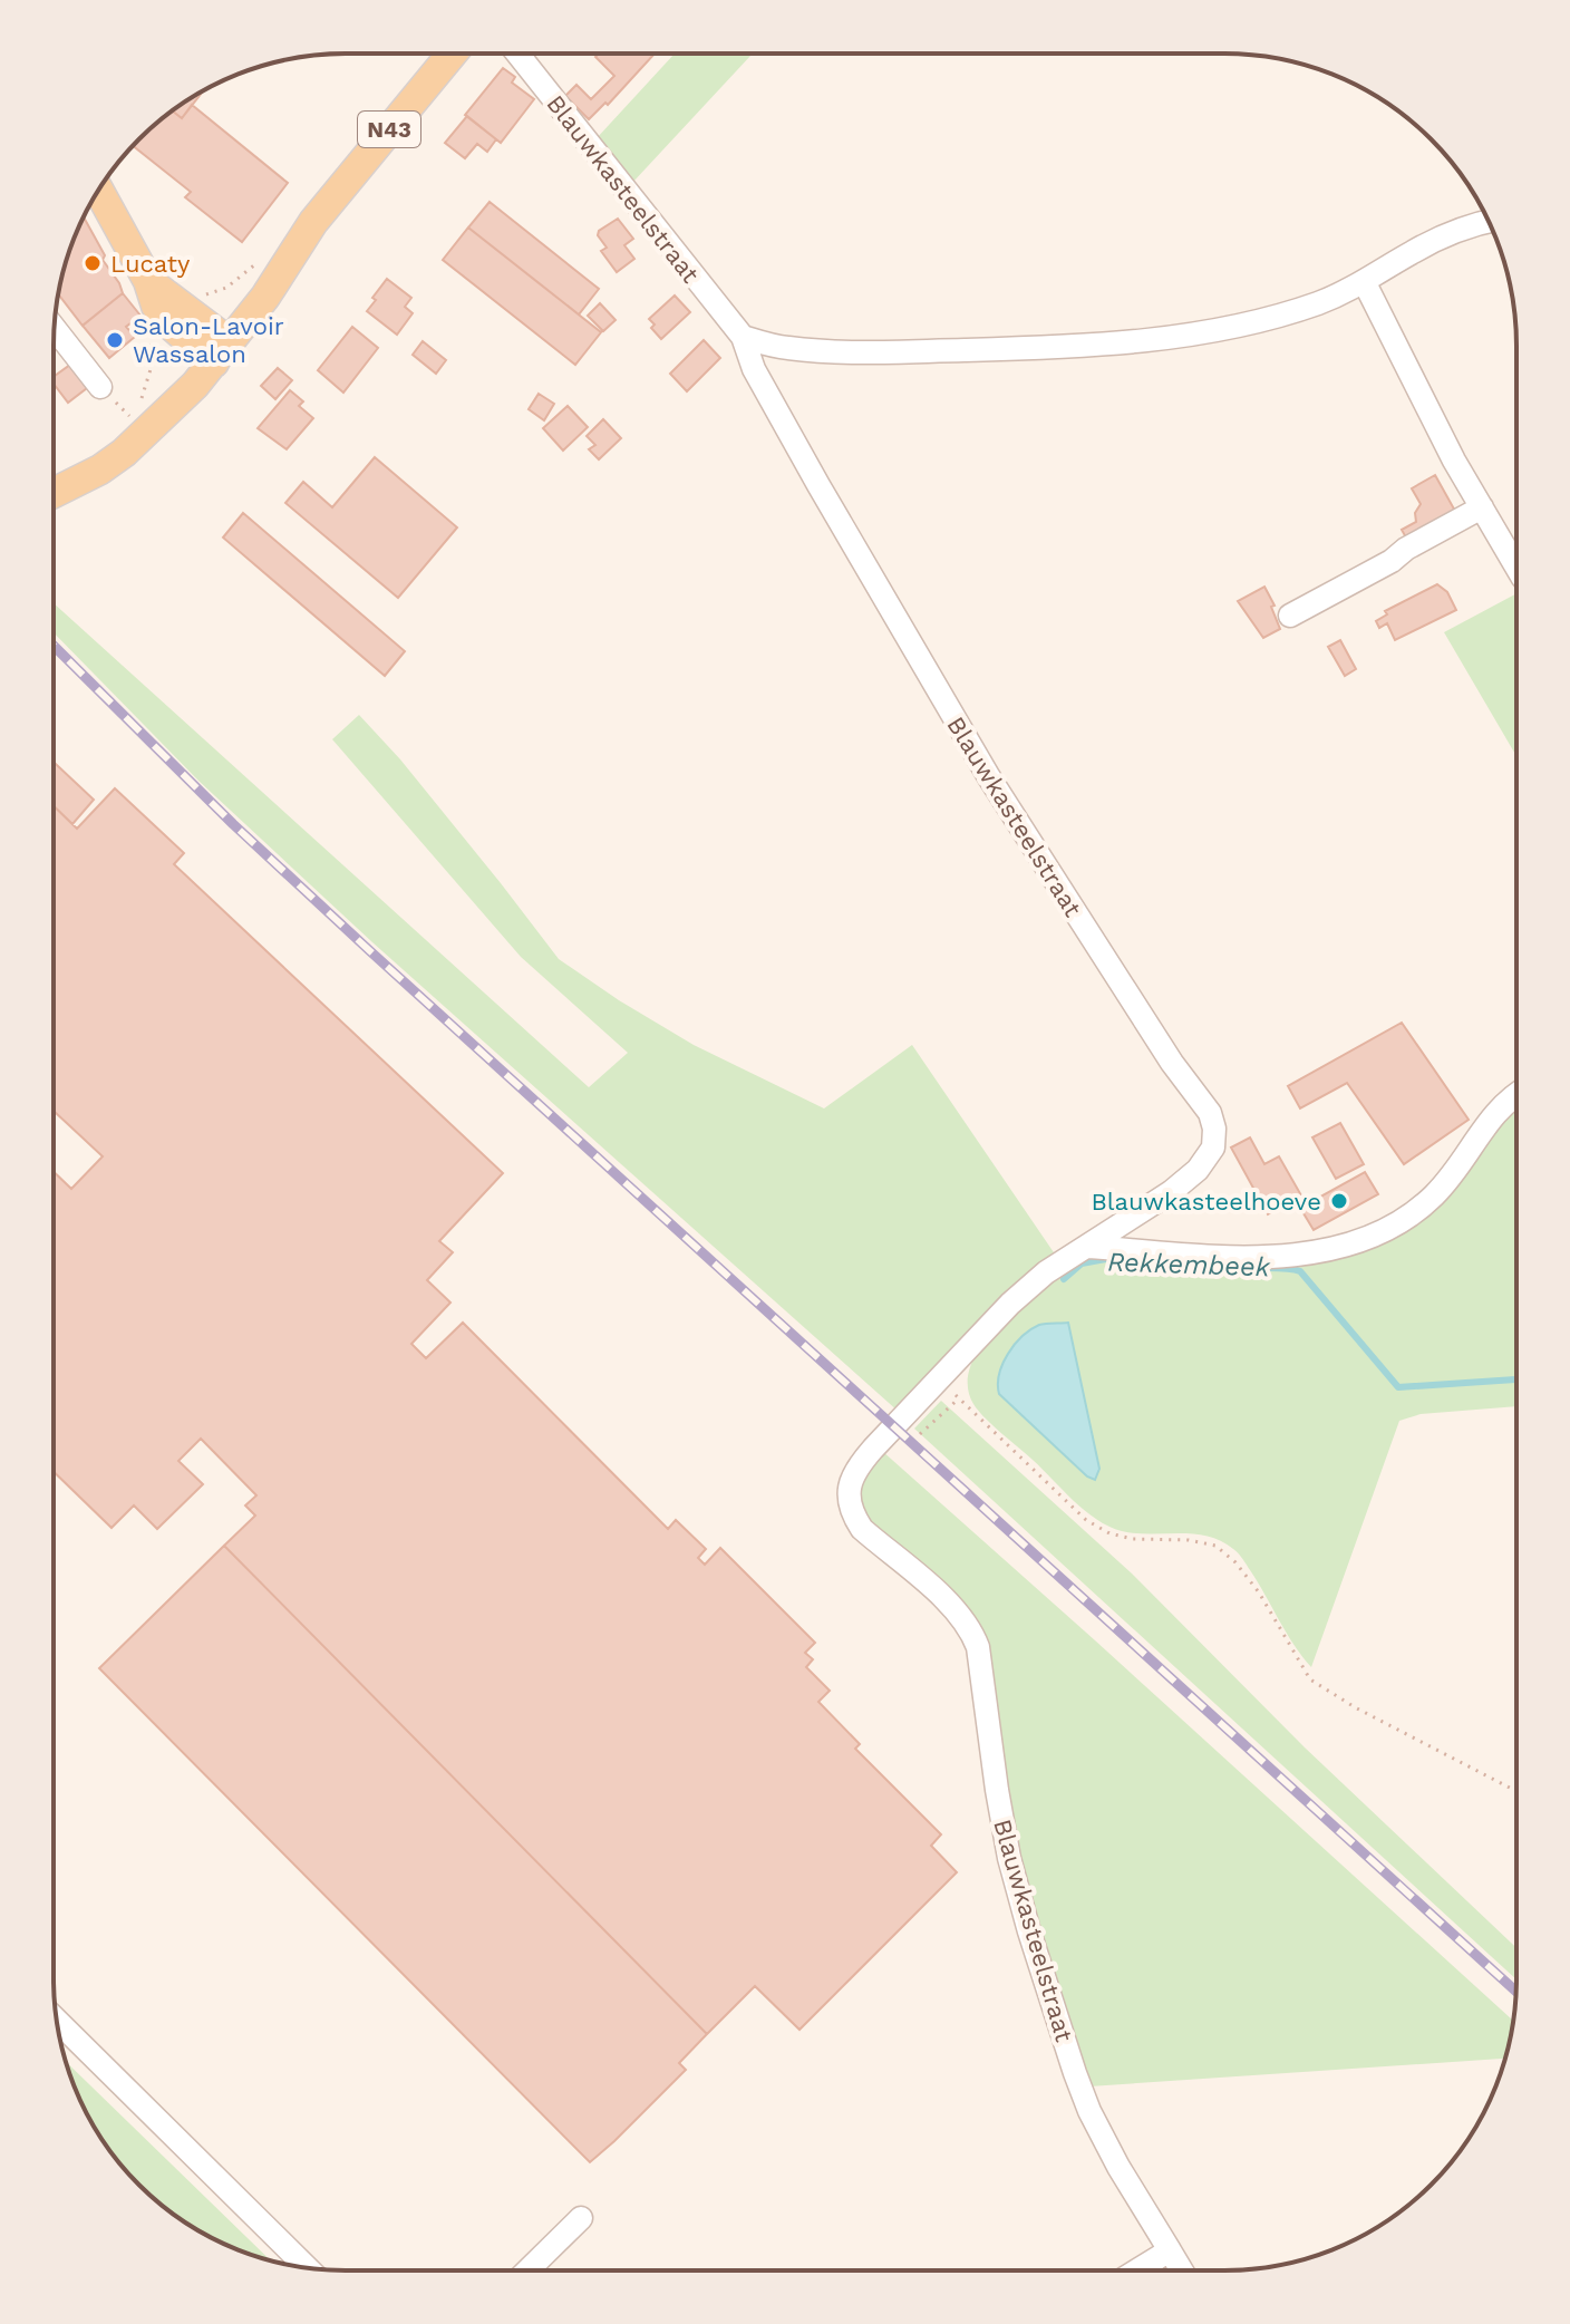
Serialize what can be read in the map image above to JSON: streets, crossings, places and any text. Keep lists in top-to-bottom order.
{
  "streets": {
    "main road": ["N43"],
    "street": ["Blauwkasteelstraat"]
  },
  "water": ["Rekkembeek"],
  "places": ["Lucaty", "Salon-Lavoir Wassalon", "Blauwkasteelhoeve"]
}
